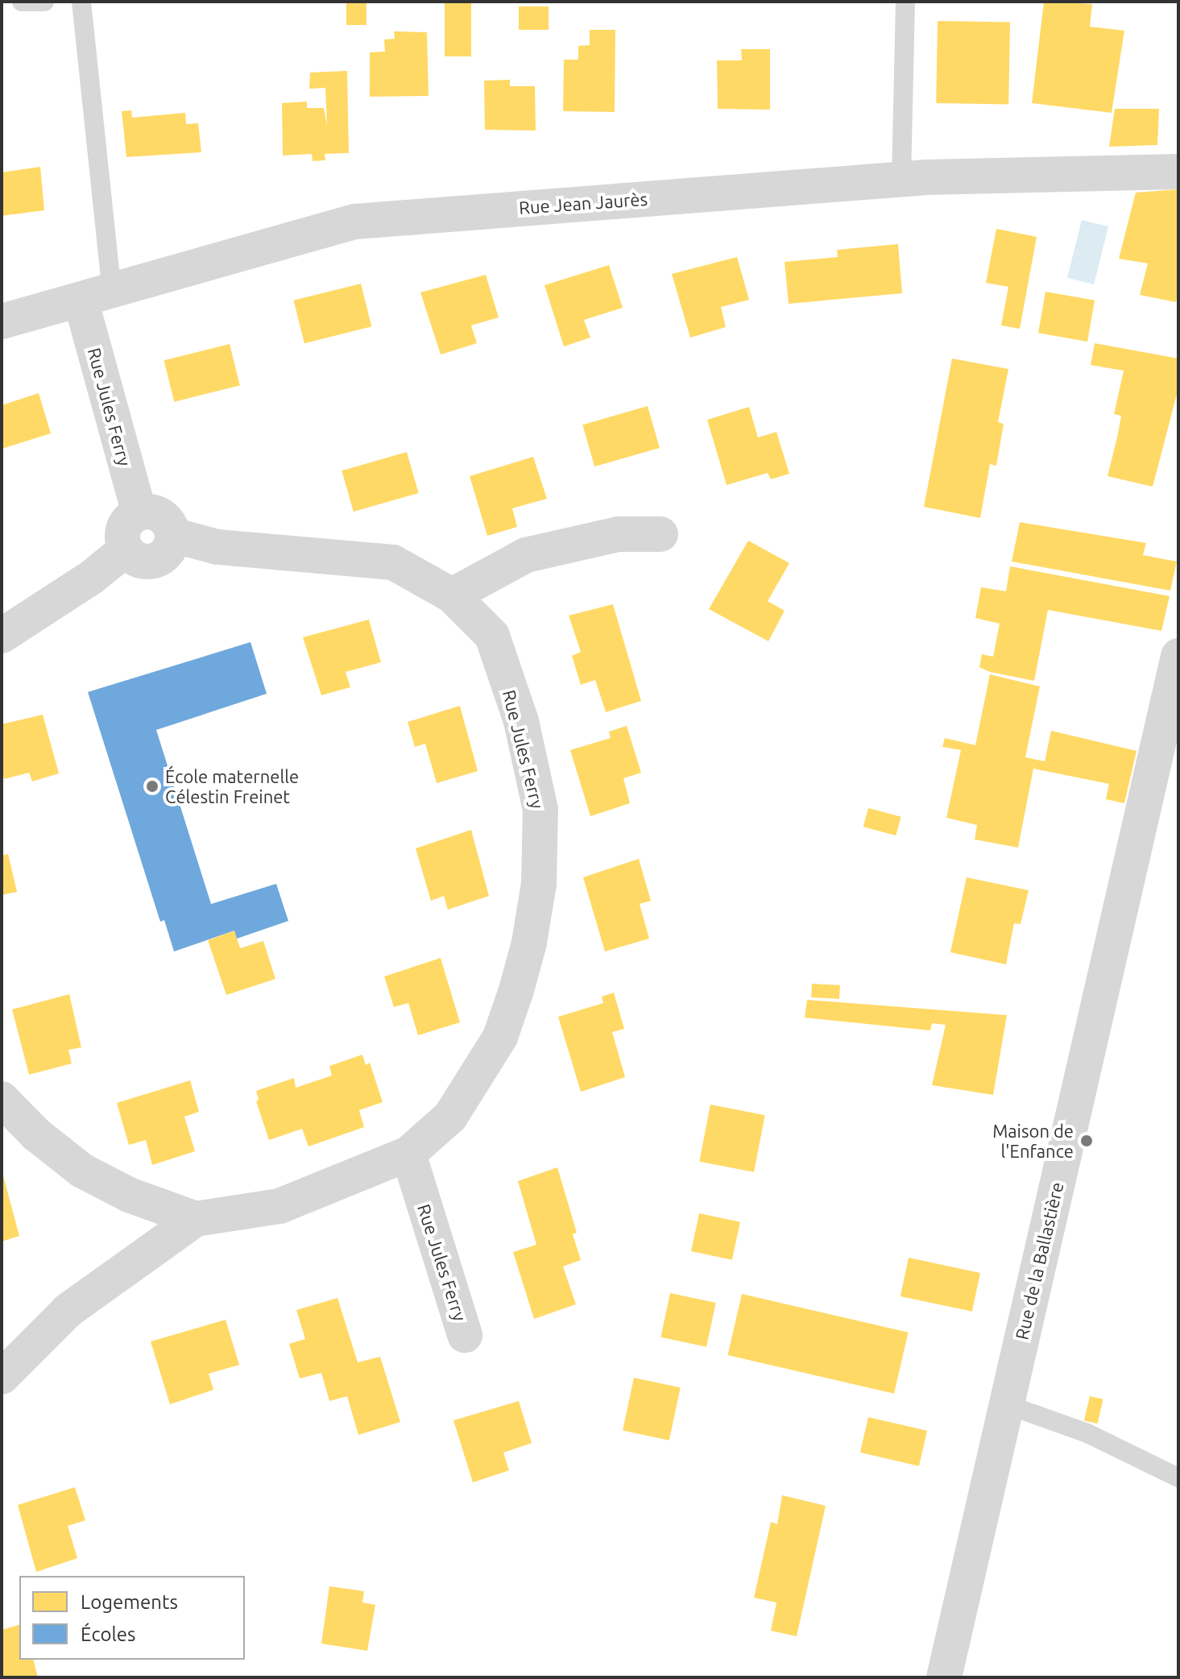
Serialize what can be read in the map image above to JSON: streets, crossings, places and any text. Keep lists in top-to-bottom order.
{
  "streets": {
    "street": ["Rue Jean Jaurès", "Rue Jules Ferry", "Rue de la Ballastière"]
  },
  "crossings": [
    ["Rue Jean Jaurès", "Rue Jules Ferry"]
  ],
  "places": ["École maternelle Célestin Freinet", "Maison de l'Enfance"],
  "legend": ["Logements", "Écoles"]
}
